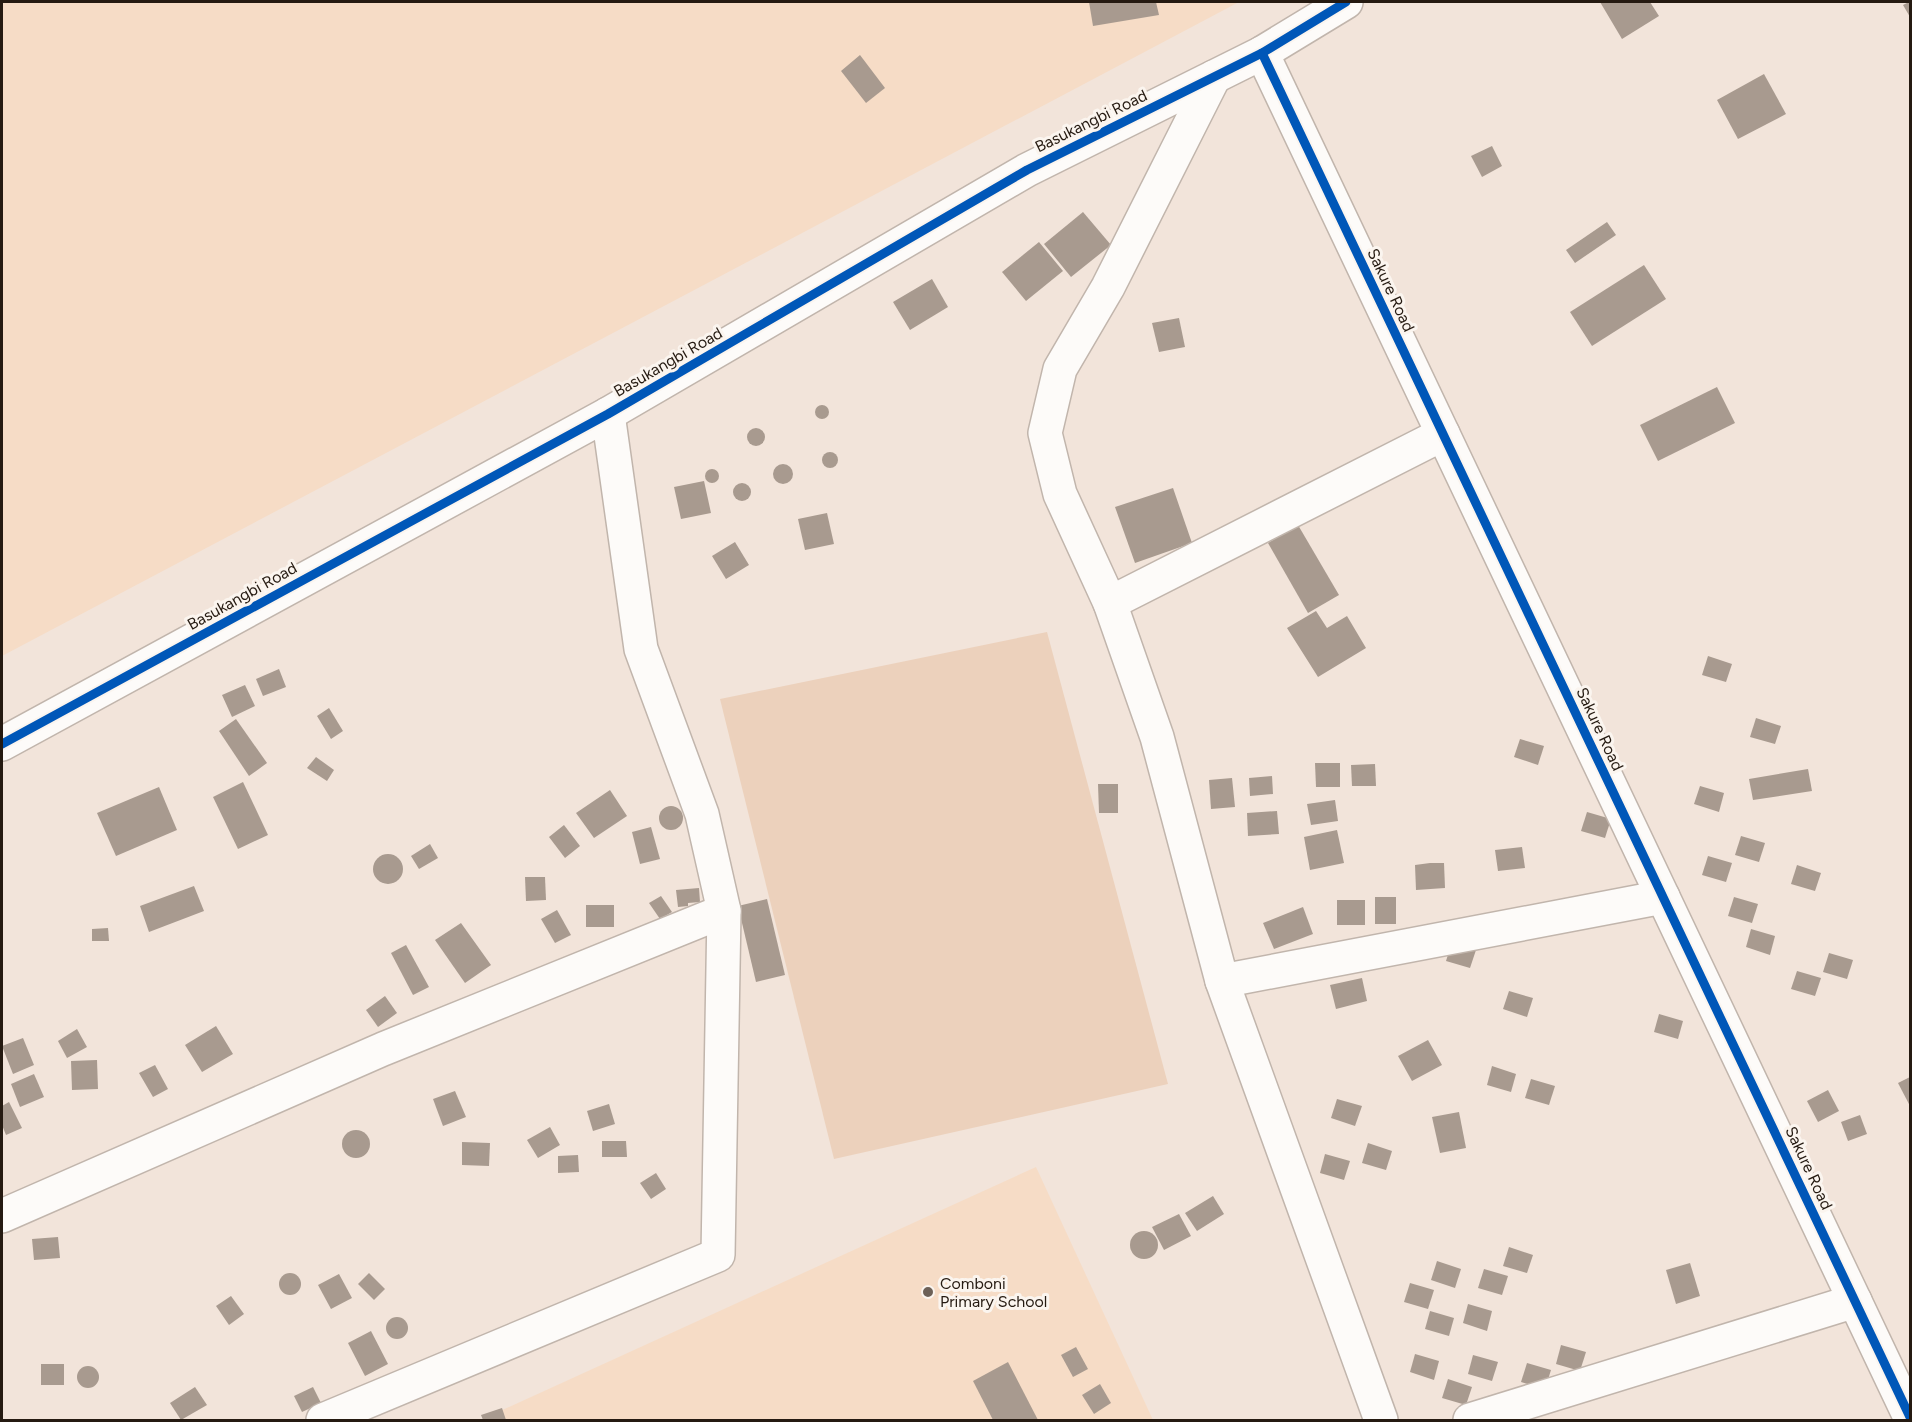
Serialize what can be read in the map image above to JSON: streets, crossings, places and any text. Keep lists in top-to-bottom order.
{
  "streets": {
    "street": ["Basukangbi Road", "Sakure Road"]
  },
  "crossings": [
    ["Basukangbi Road", "Sakure Road"]
  ],
  "places": ["Comboni Primary School"]
}
